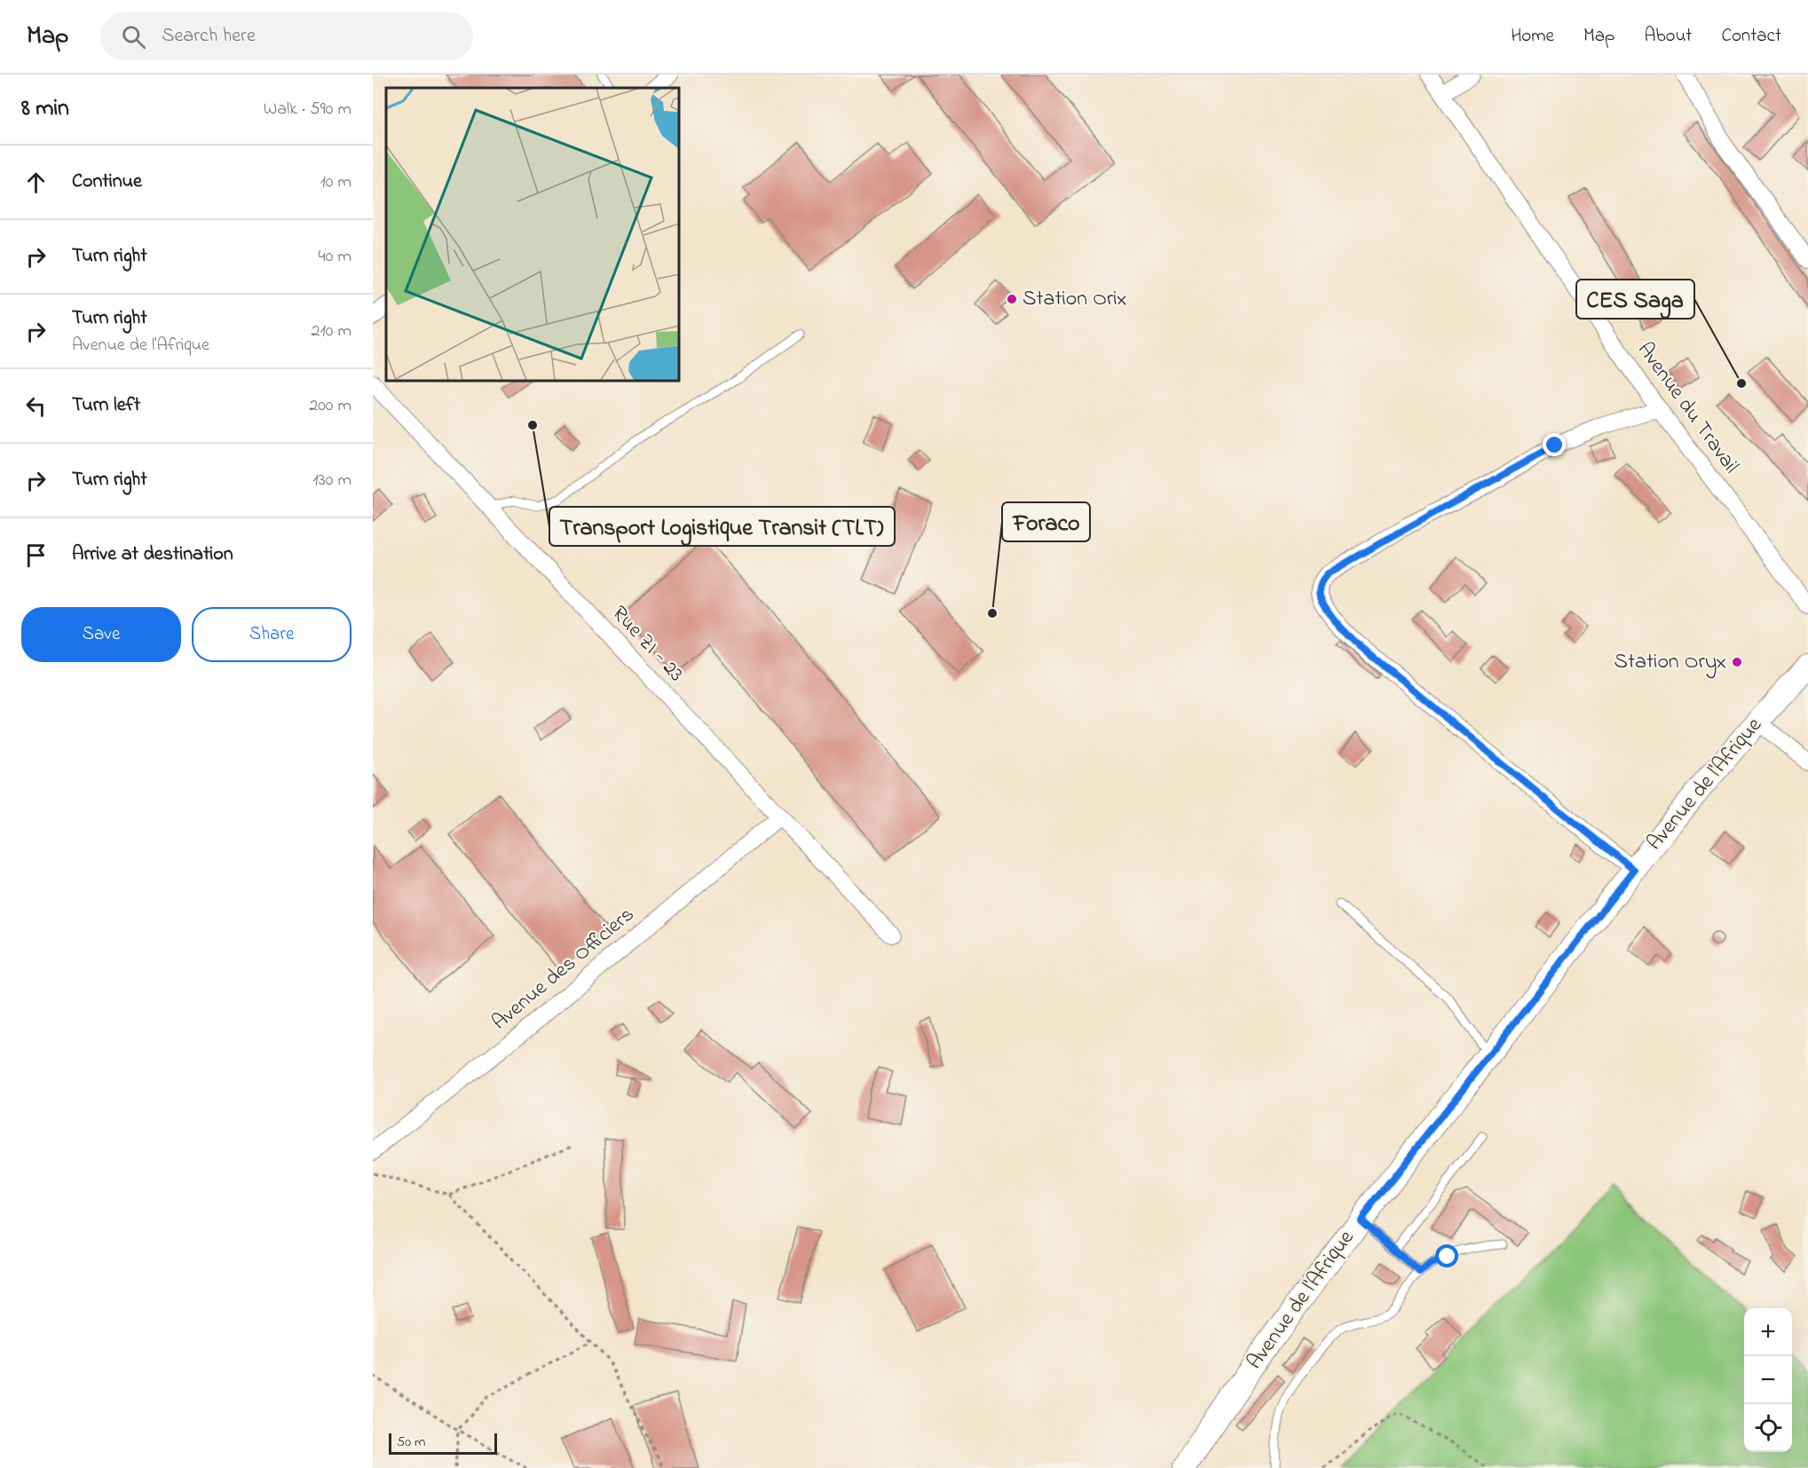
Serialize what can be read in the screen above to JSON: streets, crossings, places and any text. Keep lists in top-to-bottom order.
{
  "streets": {
    "main road": ["Avenue de l'Afrique"],
    "street": ["Avenue du Travail", "Rue ZI - 23", "Avenue des Officiers"]
  },
  "crossings": [
    ["Rue ZI - 23", "Avenue des Officiers"]
  ],
  "places": [
    "Station Orix",
    "CES Saga",
    "Transport Logistique Transit (TLT)",
    "Foraco",
    "Station Oryx"
  ],
  "scale_bar": "50 m",
  "page": {
    "header": "Map",
    "search": "Search here",
    "nav": [
      "Home",
      "Map",
      "About",
      "Contact"
    ],
    "heading": ["8 min", "Walk · 590 m"],
    "list": [
      ["Continue", "10 m"],
      ["Turn right", "40 m"],
      ["Turn right", "Avenue de l'Afrique", "210 m"],
      ["Turn left", "200 m"],
      ["Turn right", "130 m"],
      "Arrive at destination"
    ],
    "buttons": ["Save", "Share"],
    "map_buttons": ["+", "−"],
    "scale": "50 m"
  }
}
